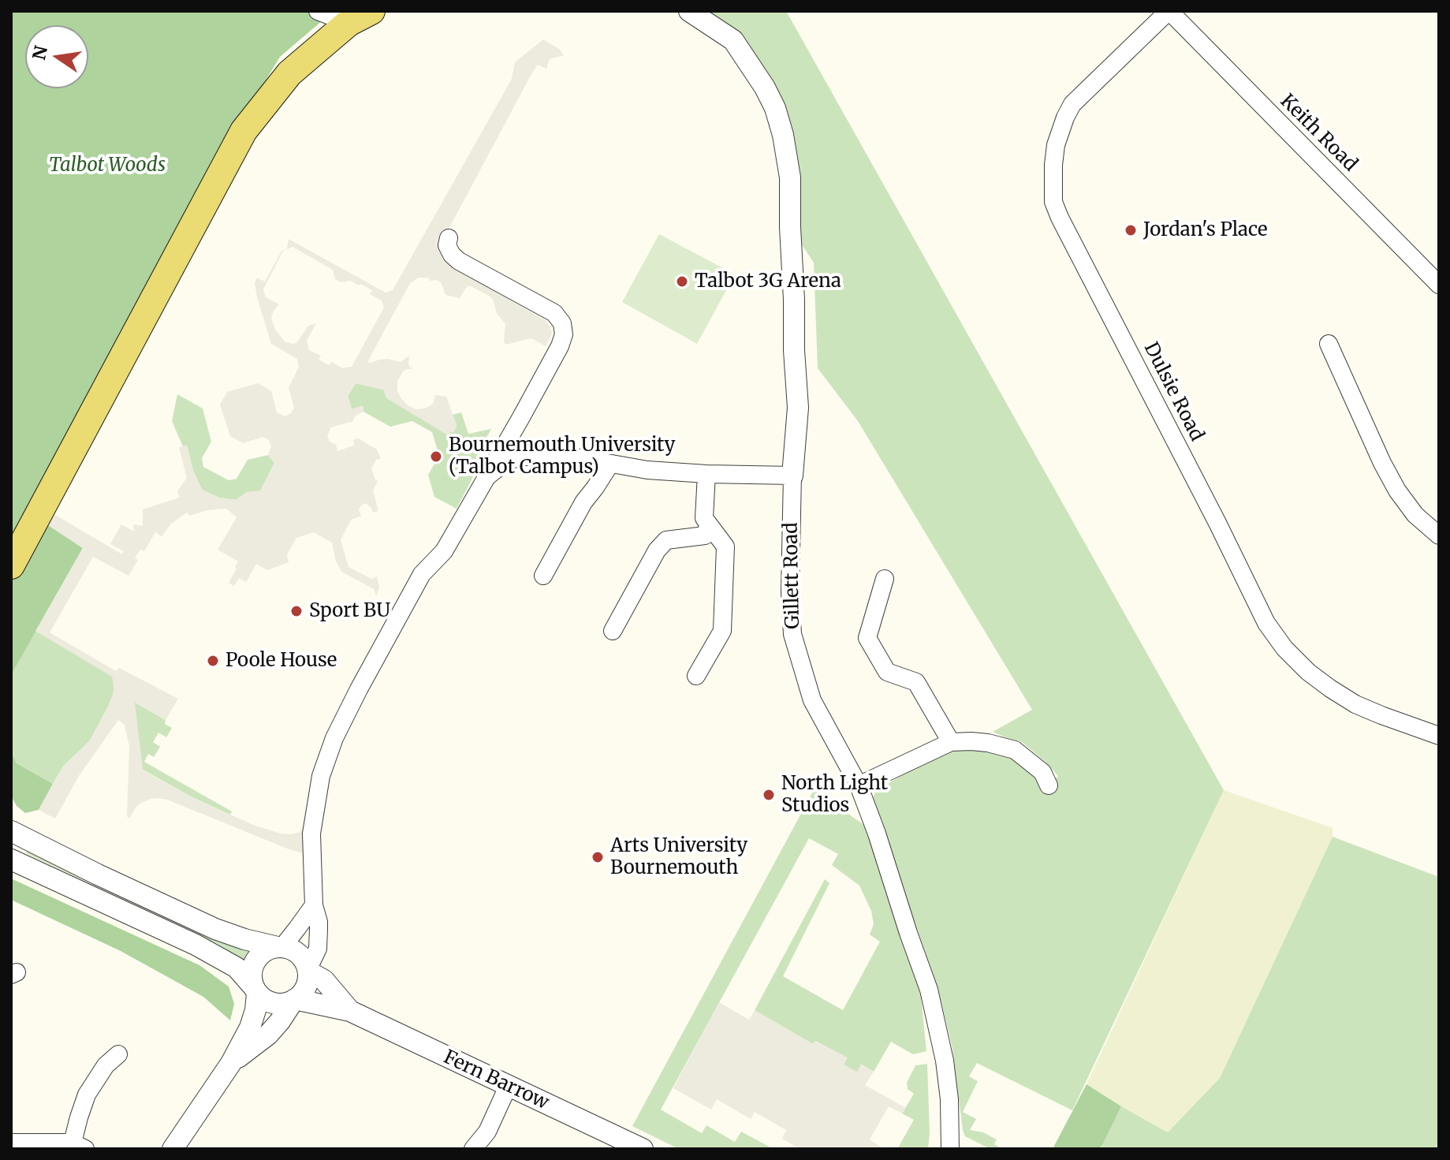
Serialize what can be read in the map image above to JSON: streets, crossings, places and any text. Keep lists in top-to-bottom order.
{
  "streets": {
    "street": [
      "Keith Road",
      "Dulsie Road",
      "Gillett Road",
      "Fern Barrow"
    ]
  },
  "crossings": [
    ["Keith Road", "Dulsie Road"]
  ],
  "parks": ["Talbot Woods"],
  "places": [
    "Jordan's Place",
    "Talbot 3G Arena",
    "Bournemouth University (Talbot Campus)",
    "Sport BU",
    "Poole House",
    "North Light Studios",
    "Arts University Bournemouth"
  ],
  "north": "left"
}
